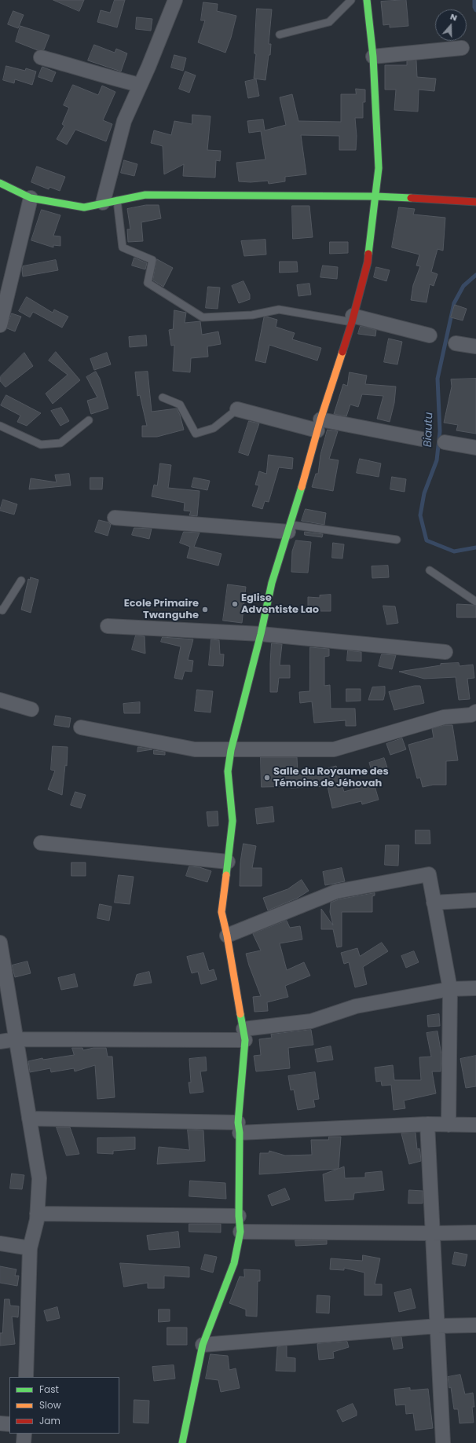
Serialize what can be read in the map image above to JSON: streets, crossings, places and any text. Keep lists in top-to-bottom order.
{
  "water": ["Biautu"],
  "places": ["Eglise Adventiste Lao", "Ecole Primaire Twanguhe", "Salle du Royaume des Témoins de Jéhovah"],
  "legend": ["Fast", "Slow", "Jam"],
  "north": "top"
}
